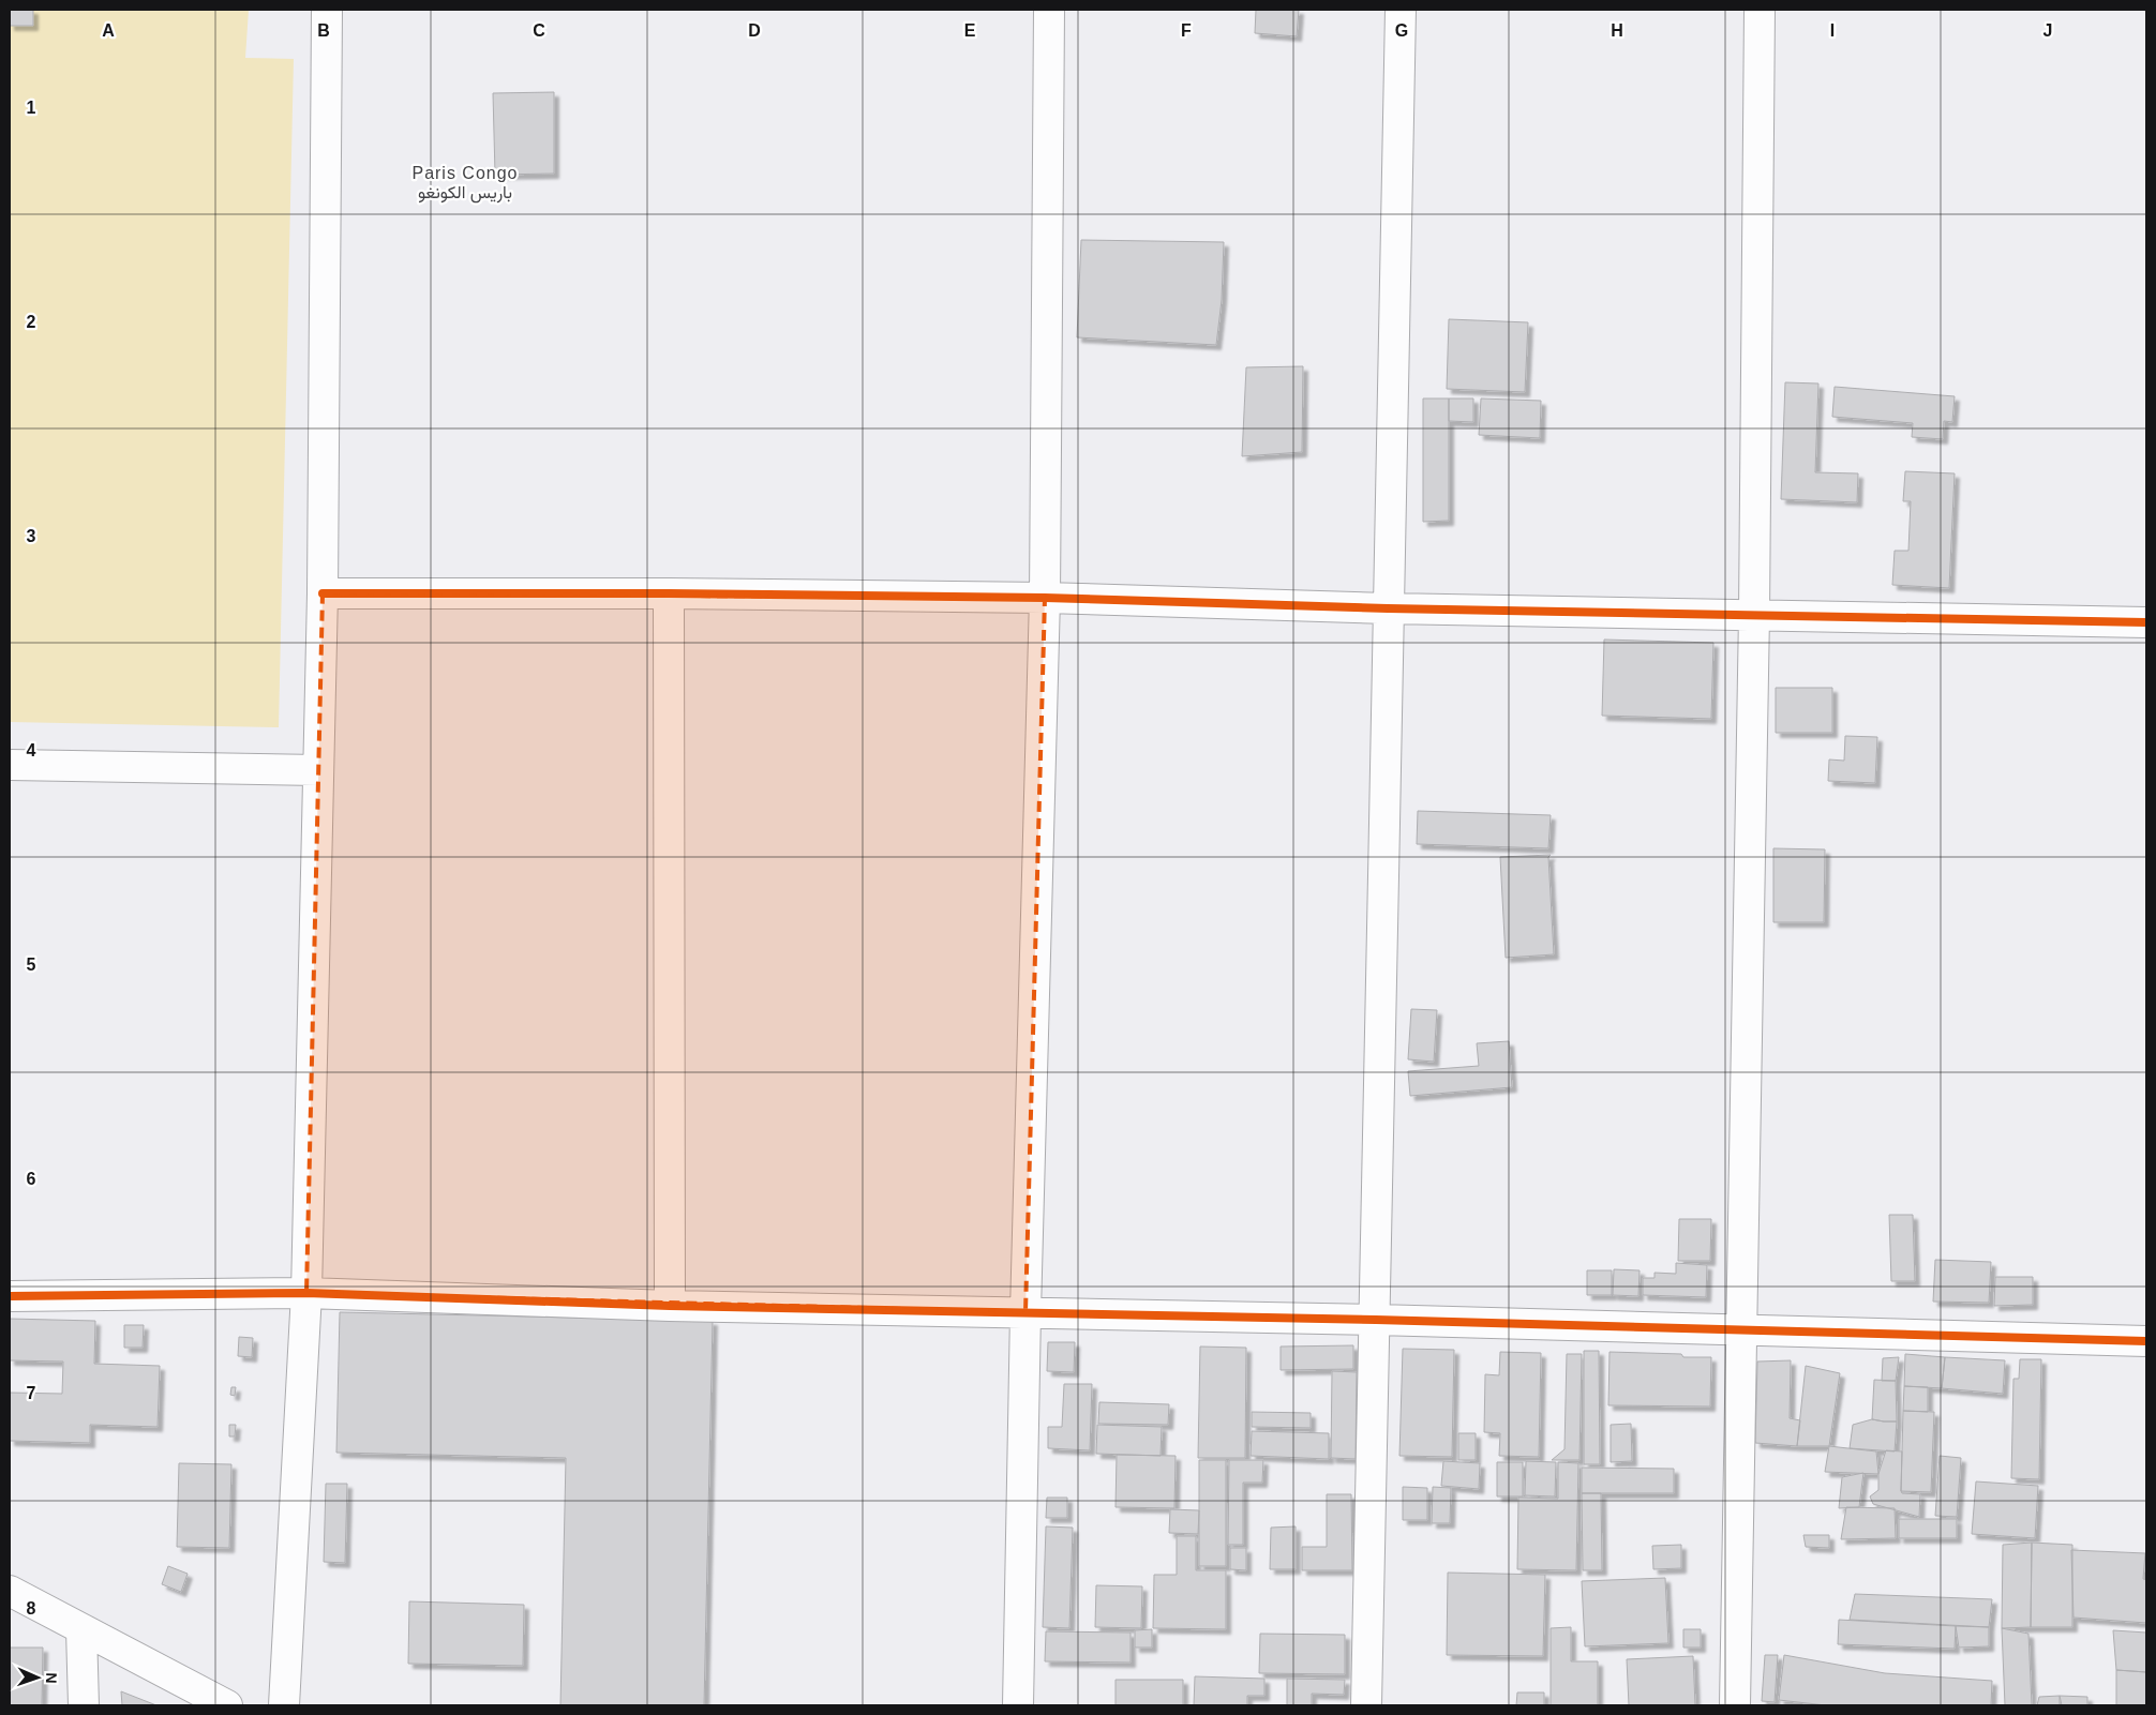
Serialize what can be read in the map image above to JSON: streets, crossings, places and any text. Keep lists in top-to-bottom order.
{
  "districts": ["Paris Congo باريس الكونغو"],
  "north": "right",
  "grid": {
    "columns": [
      "A",
      "B",
      "C",
      "D",
      "E",
      "F",
      "G",
      "H",
      "I",
      "J"
    ],
    "rows": [
      "1",
      "2",
      "3",
      "4",
      "5",
      "6",
      "7",
      "8"
    ]
  }
}
